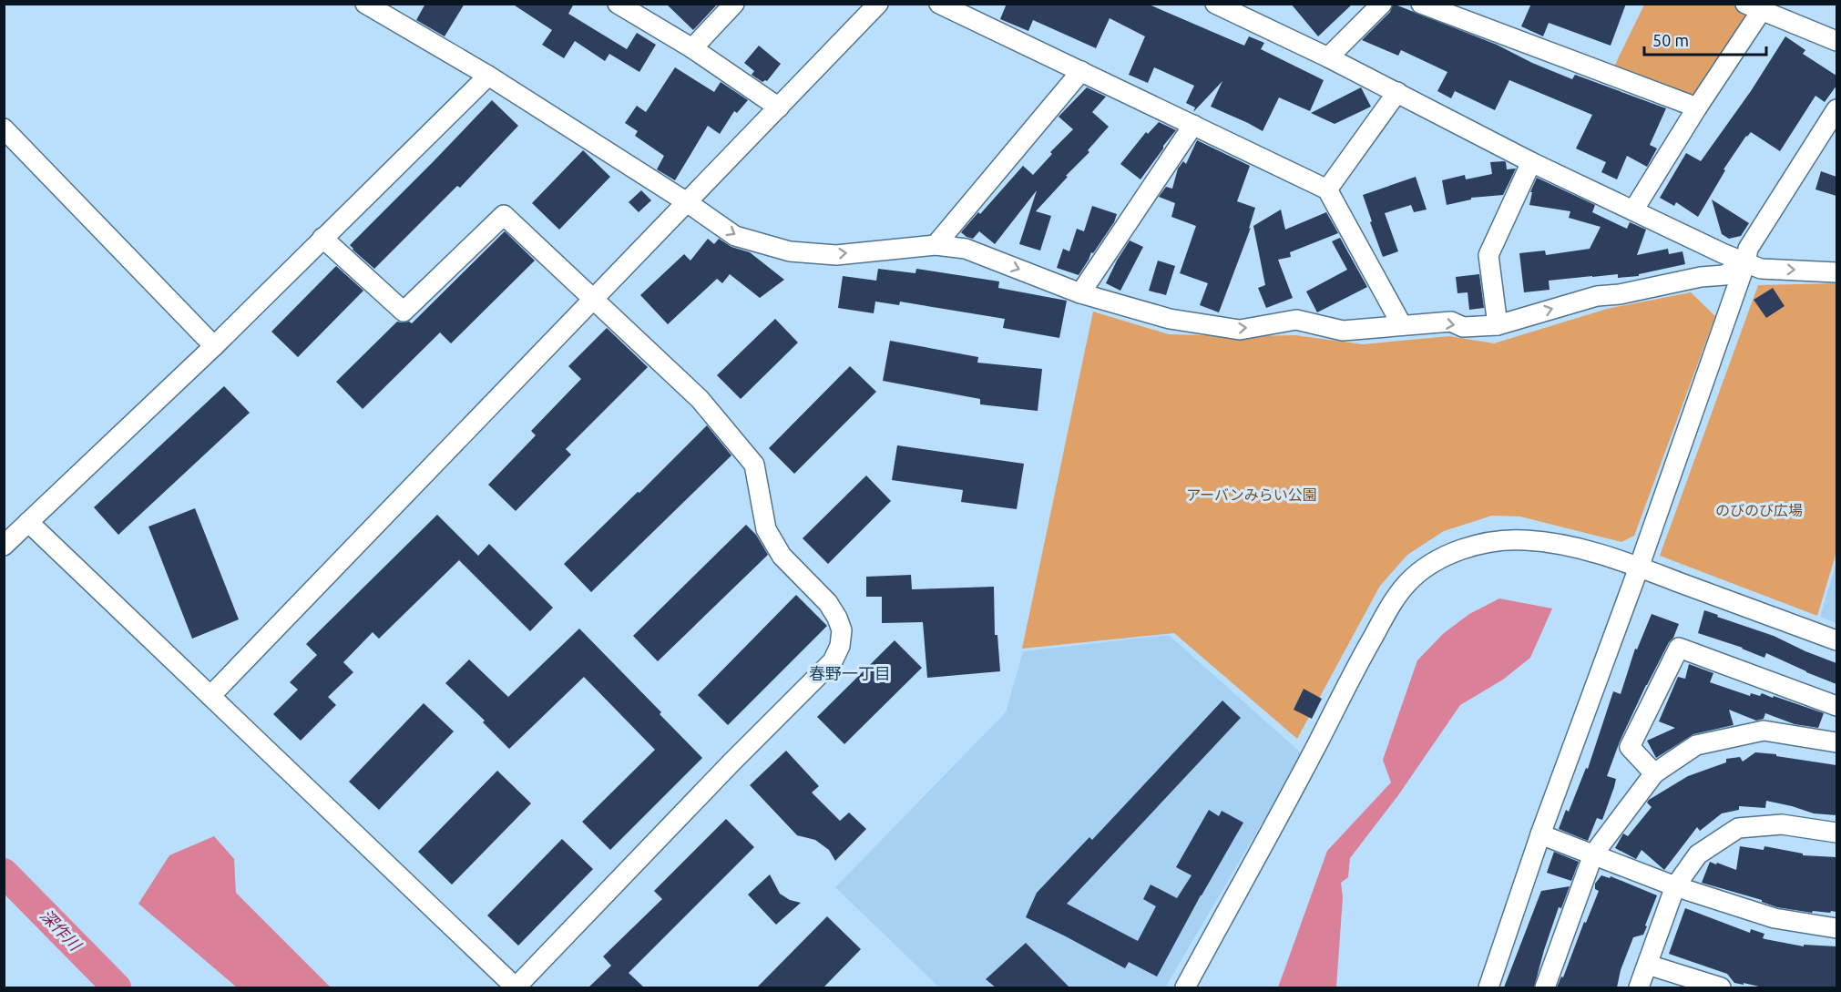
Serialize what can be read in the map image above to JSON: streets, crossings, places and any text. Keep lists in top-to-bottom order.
{
  "districts": ["春野一丁目"],
  "water": ["深作川"],
  "parks": ["アーバンみらい公園", "のびのび広場"],
  "scale_bar": "50 m"
}
